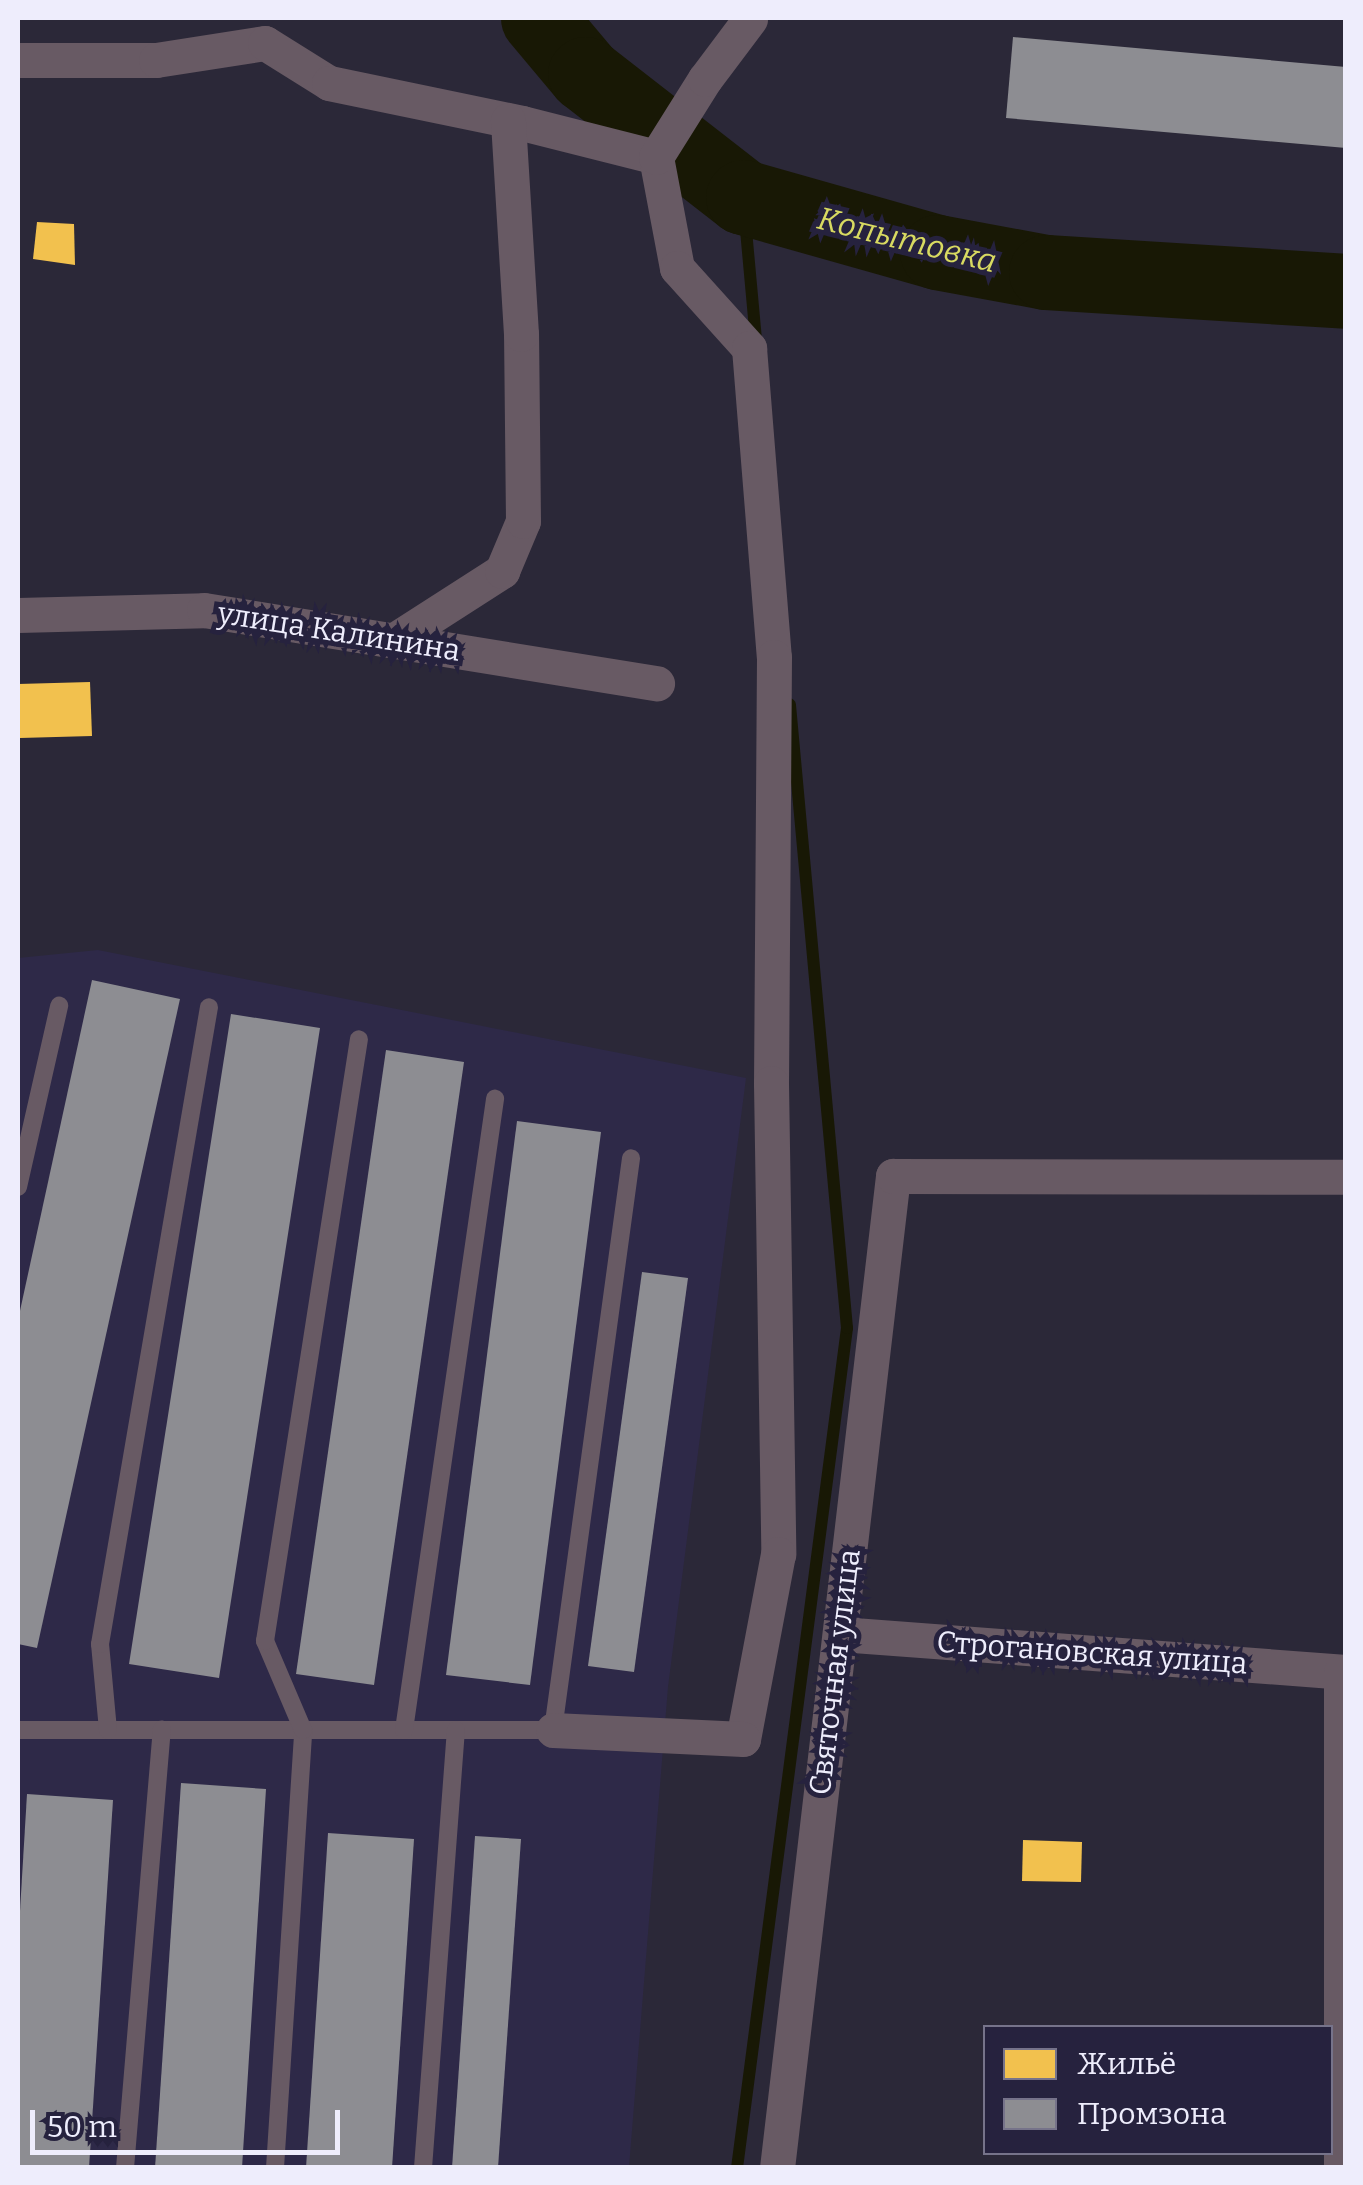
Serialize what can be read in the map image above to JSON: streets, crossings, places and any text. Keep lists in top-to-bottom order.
{
  "streets": {
    "street": ["улица Калинина", "Строгановская улица", "Святочная улица"]
  },
  "crossings": [
    ["Строгановская улица", "Святочная улица"]
  ],
  "water": ["Копытовка"],
  "legend": ["Жильё", "Промзона"],
  "scale_bar": "50 m"
}
